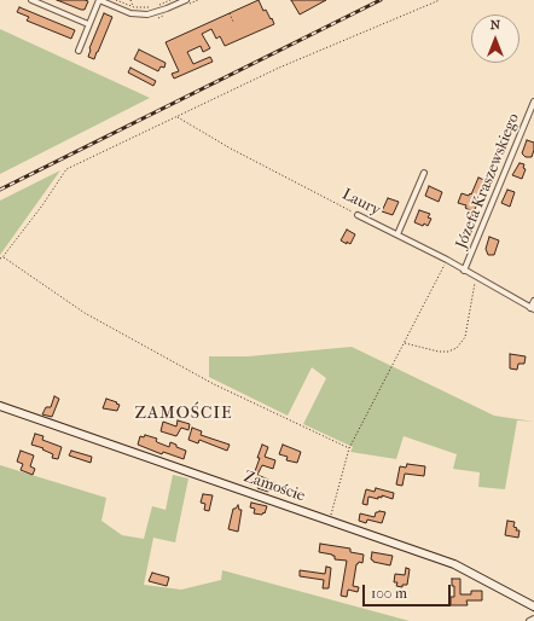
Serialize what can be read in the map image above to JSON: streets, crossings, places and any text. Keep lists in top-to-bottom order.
{
  "streets": {
    "street": ["Józefa Kraszewskiego", "Laury", "Zamoście"]
  },
  "crossings": [
    ["Józefa Kraszewskiego", "Laury"]
  ],
  "districts": ["ZAMOŚCIE"],
  "scale_bar": "100 m",
  "north": "top"
}
